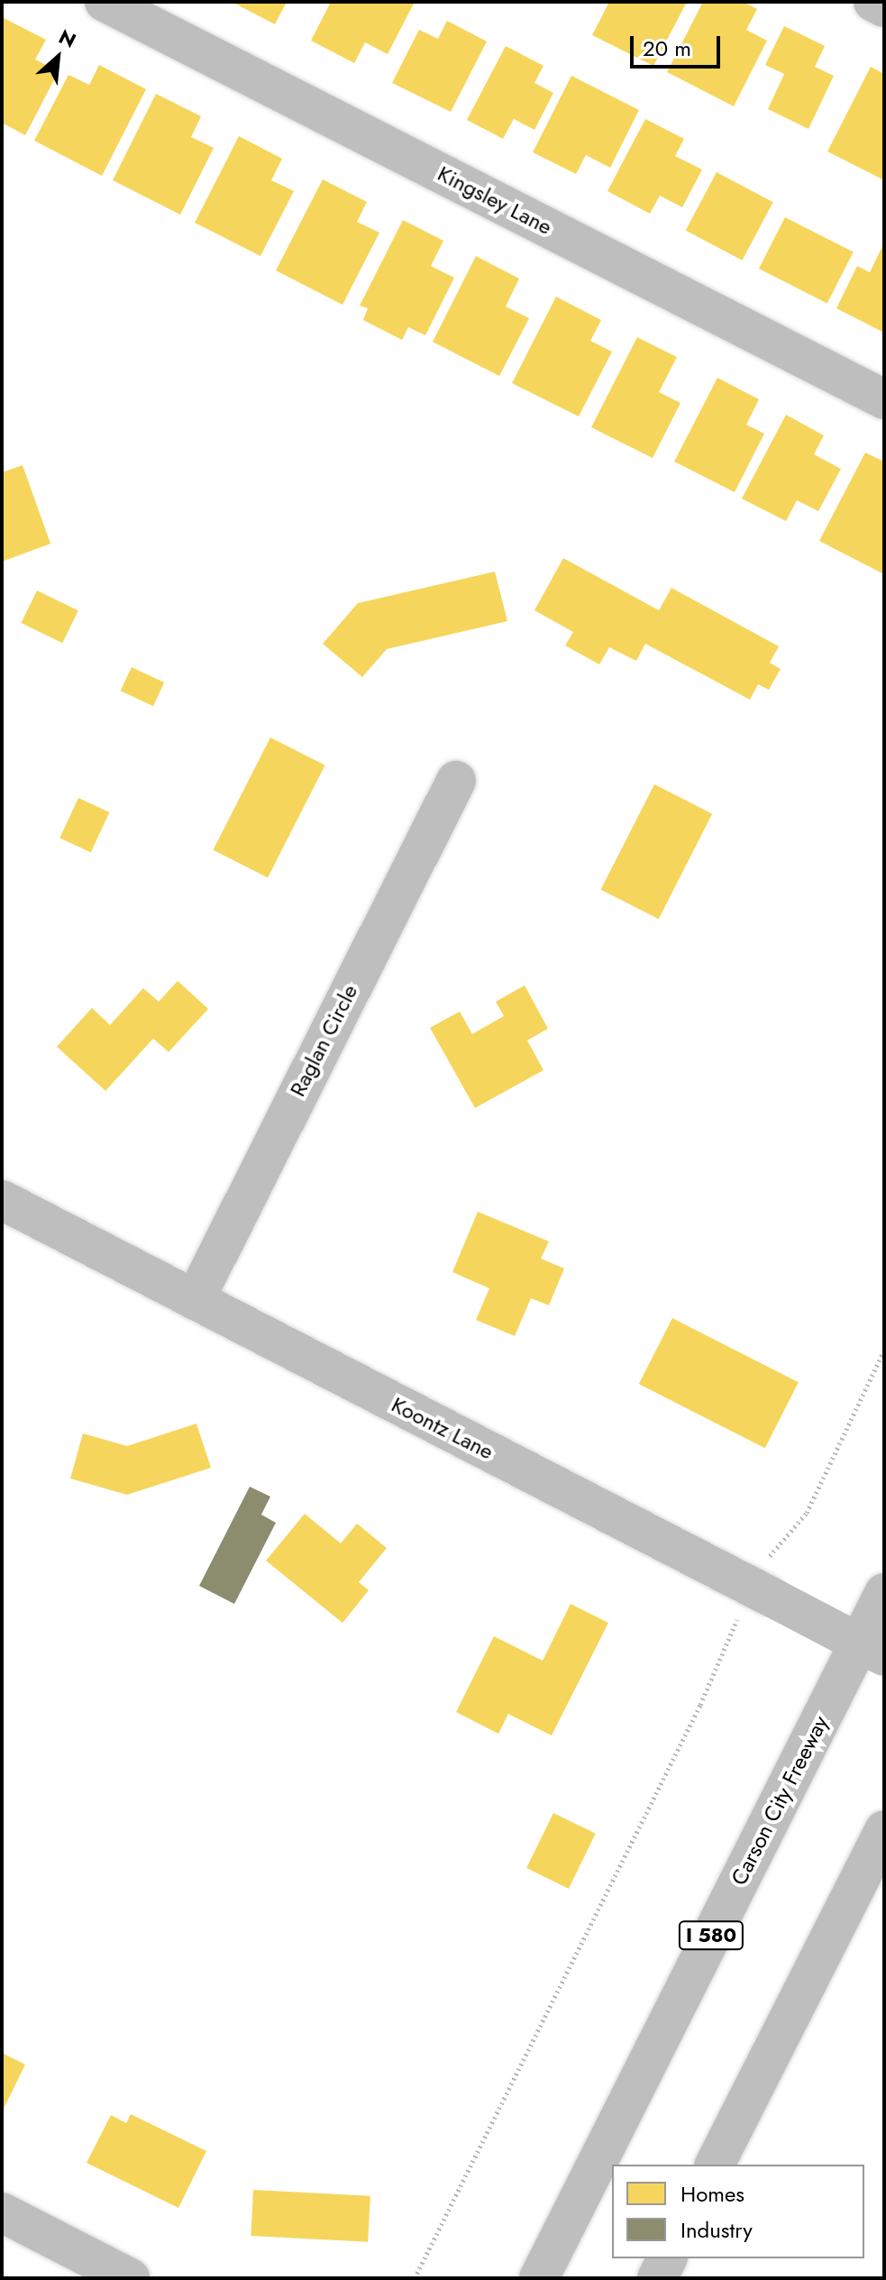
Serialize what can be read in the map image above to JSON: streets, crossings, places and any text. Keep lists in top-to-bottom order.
{
  "streets": {
    "main road": [
      "Kingsley Lane",
      "Raglan Circle",
      "Koontz Lane",
      "Carson City Freeway",
      "I 580"
    ]
  },
  "crossings": [
    ["Raglan Circle", "Koontz Lane"]
  ],
  "legend": ["Homes", "Industry"],
  "scale_bar": "20 m",
  "north": "top right"
}
